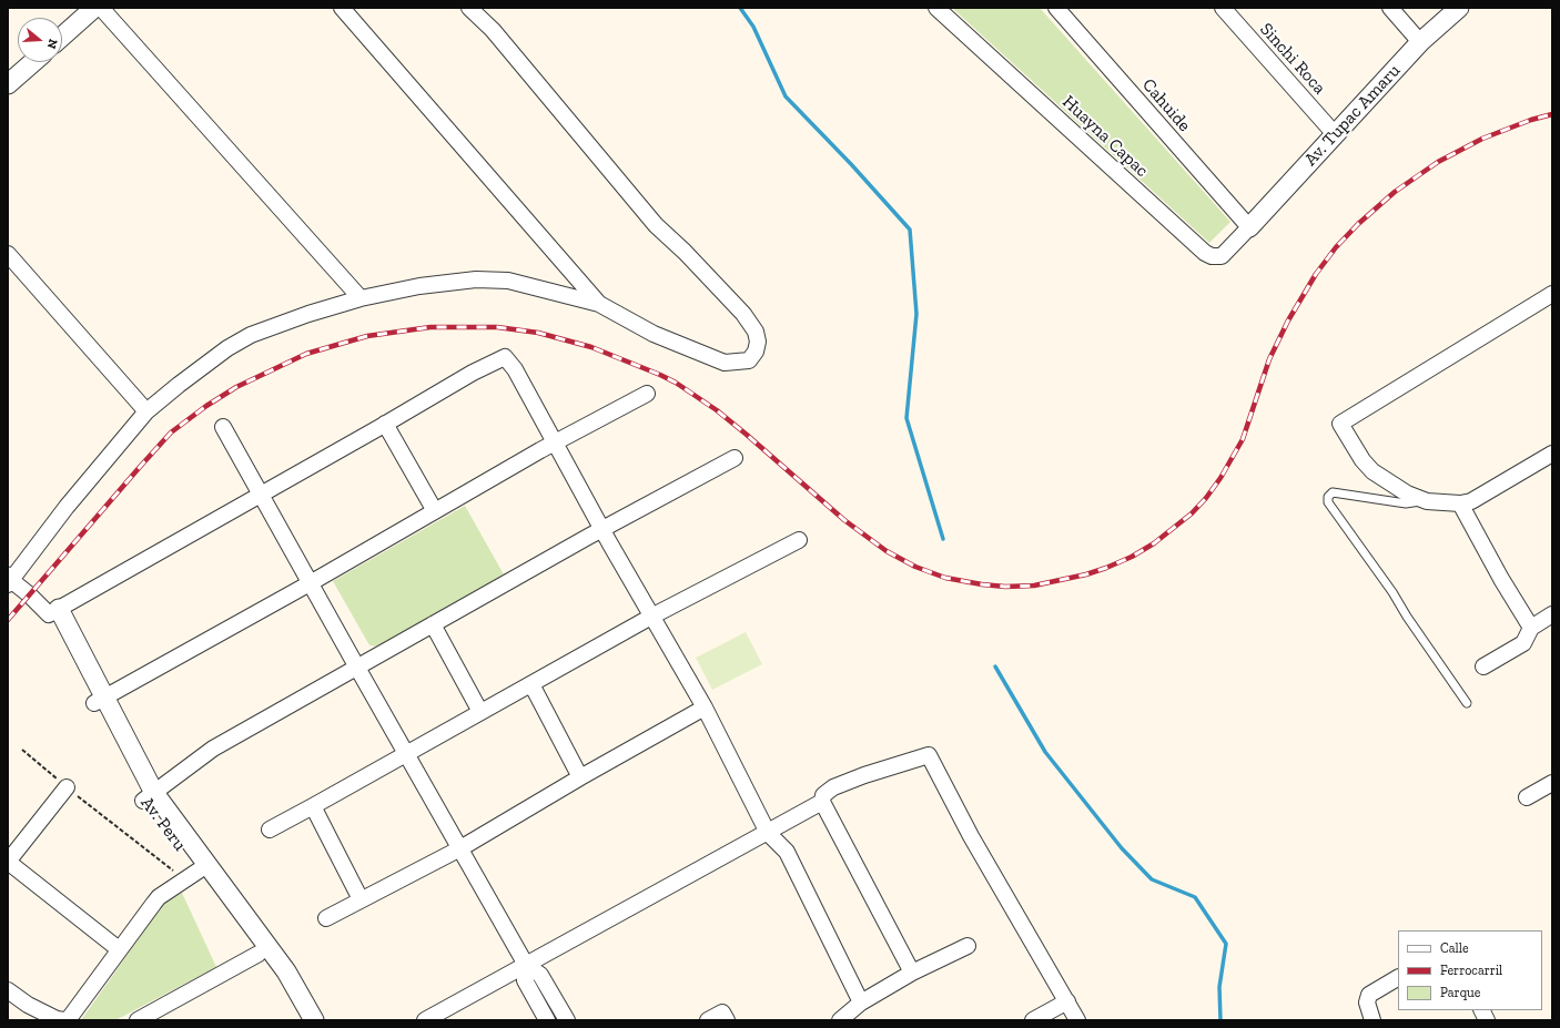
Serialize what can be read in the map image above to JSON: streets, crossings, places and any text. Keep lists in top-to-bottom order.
{
  "streets": {
    "street": [
      "Sinchi Roca",
      "Cahuide",
      "Av. Tupac Amaru",
      "Huayna Capac",
      "Av. Peru"
    ]
  },
  "crossings": [
    ["Sinchi Roca", "Av. Tupac Amaru"],
    ["Cahuide", "Av. Tupac Amaru"],
    ["Cahuide", "Huayna Capac"],
    ["Av. Tupac Amaru", "Huayna Capac"]
  ],
  "legend": ["Calle", "Ferrocarril", "Parque"],
  "north": "right"
}
